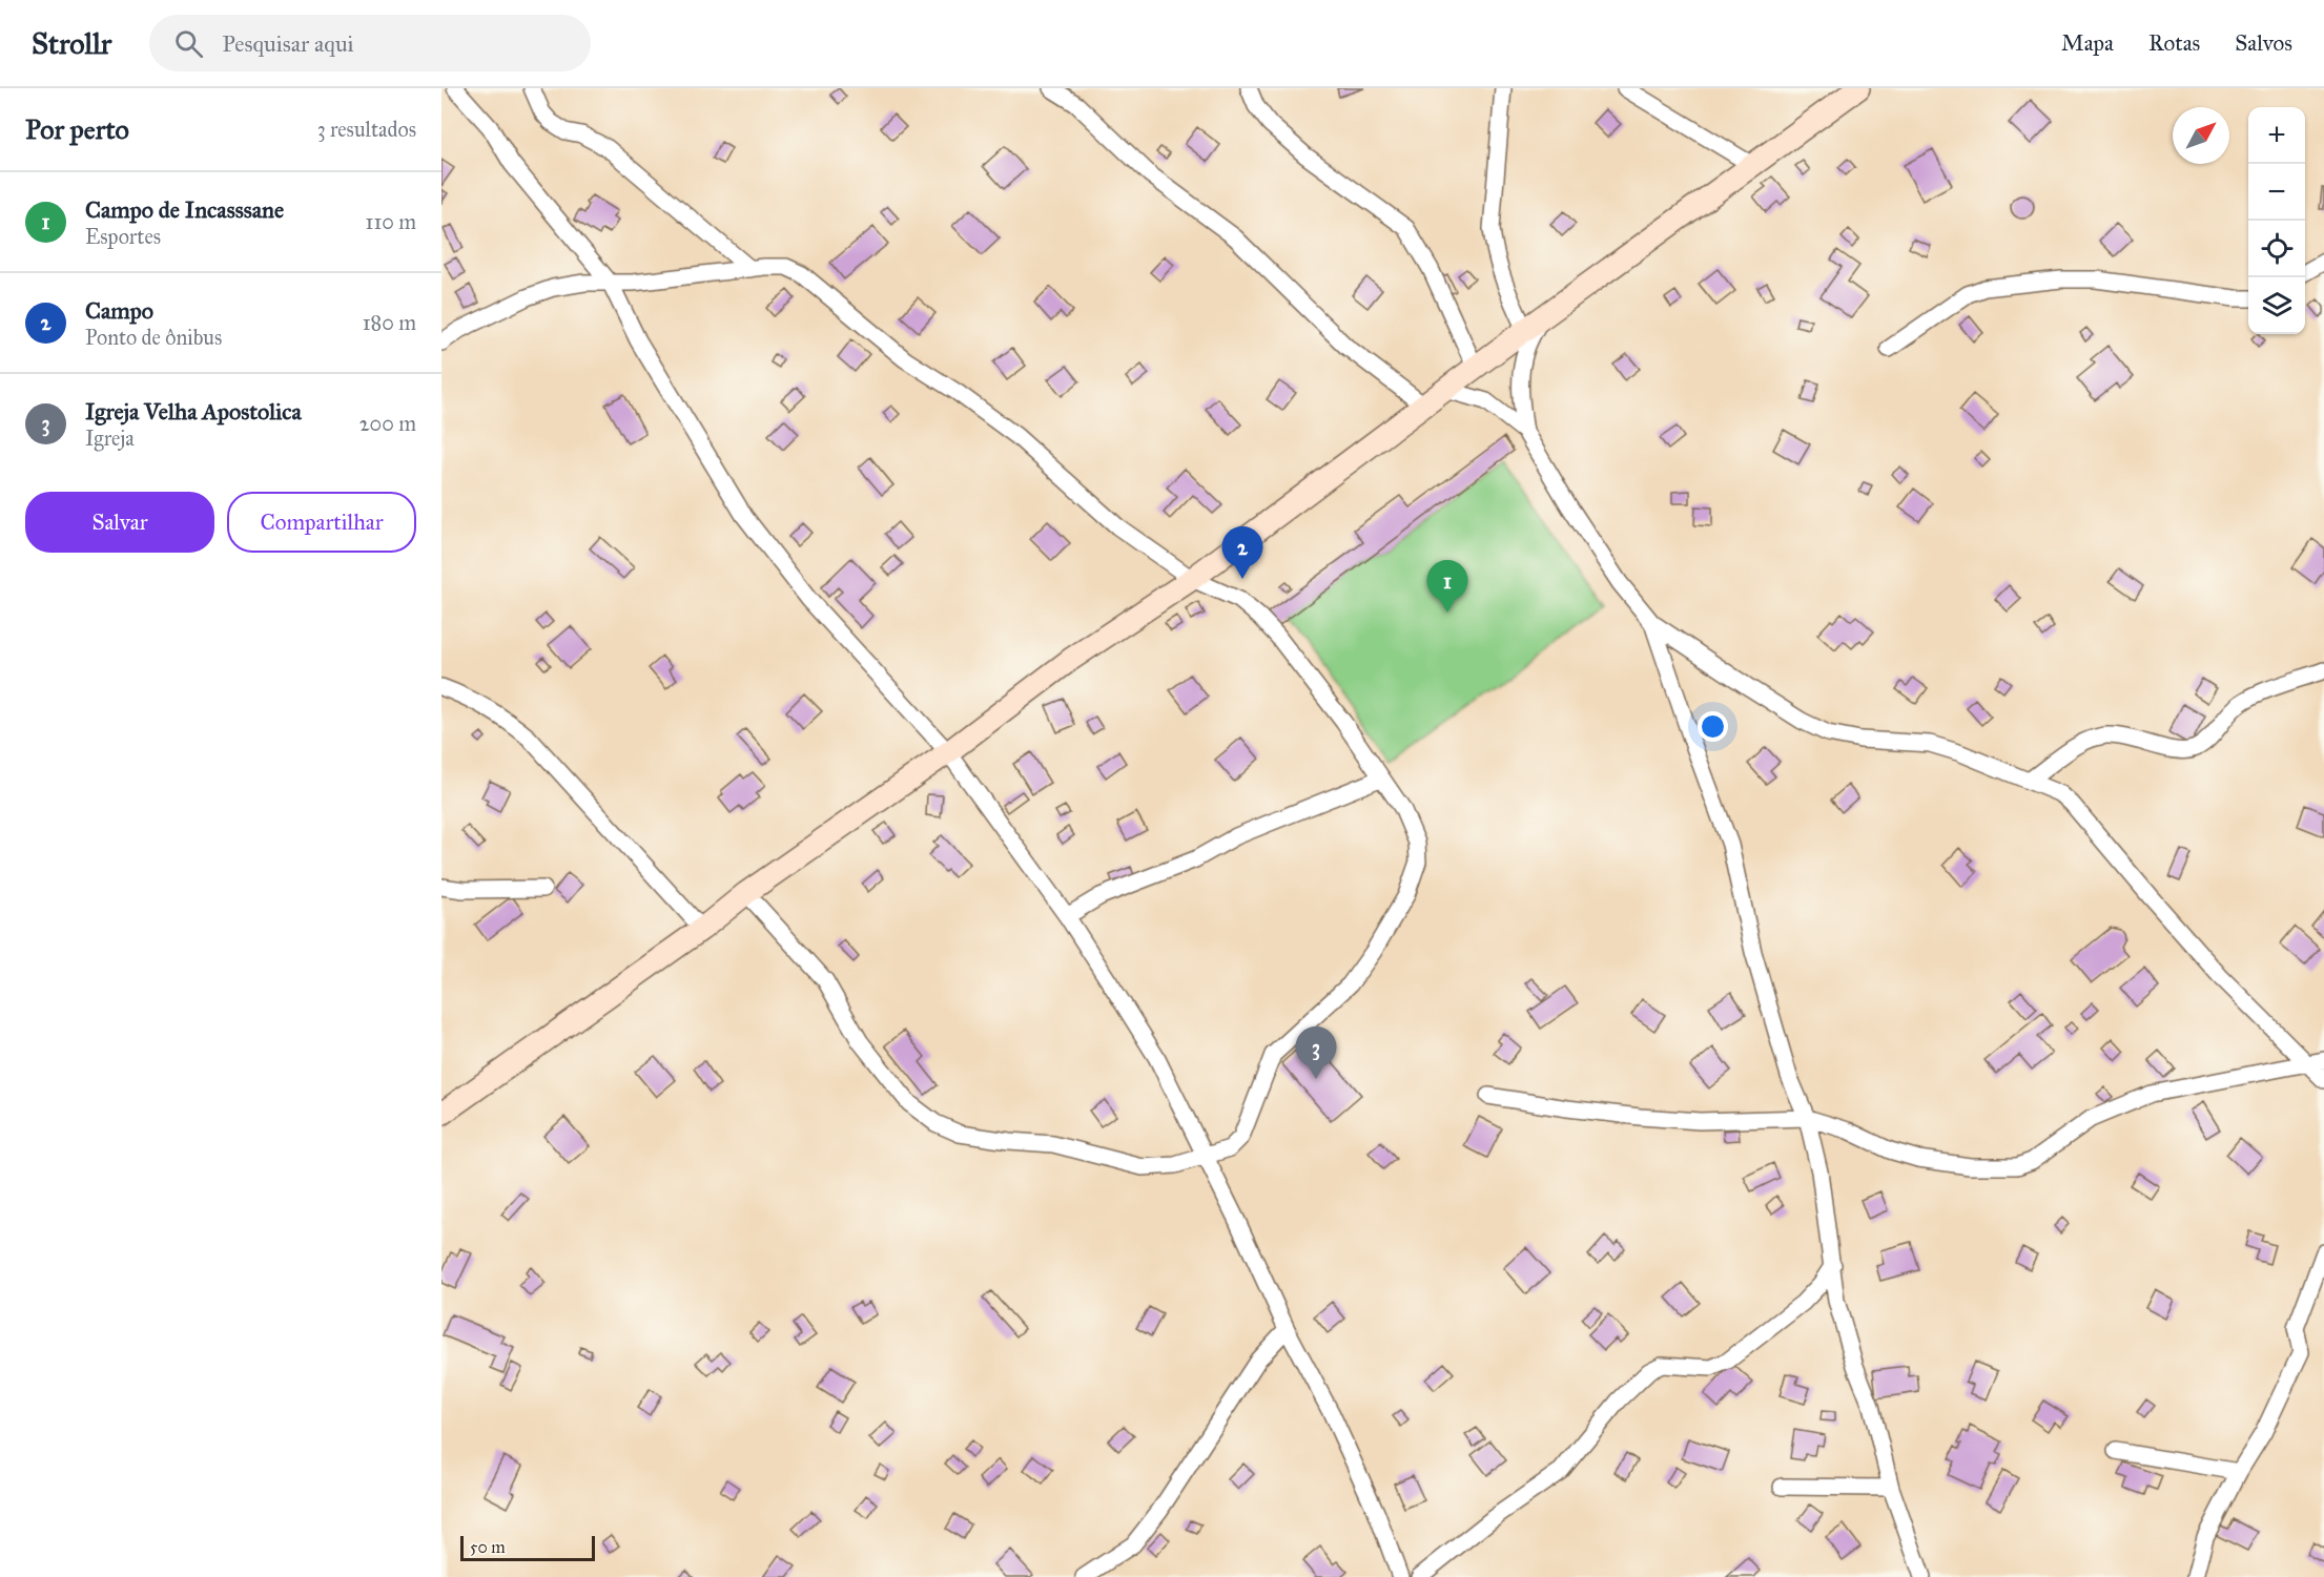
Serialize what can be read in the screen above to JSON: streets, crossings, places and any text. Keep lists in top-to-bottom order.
{
  "scale_bar": "50 m",
  "north": "top right",
  "page": {
    "header": "Strollr",
    "search": "Pesquisar aqui",
    "nav": ["Mapa", "Rotas", "Salvos"],
    "heading": ["Por perto", "3 resultados"],
    "map_buttons": ["+", "−"],
    "list": [
      {
        "mark": "1",
        "name": "Campo de Incasssane",
        "note": "Esportes",
        "value": "110 m"
      },
      {
        "mark": "2",
        "name": "Campo",
        "note": "Ponto de ônibus",
        "value": "180 m"
      },
      {
        "mark": "3",
        "name": "Igreja Velha Apostolica",
        "note": "Igreja",
        "value": "200 m"
      }
    ],
    "buttons": ["Salvar", "Compartilhar"],
    "pins": ["2", "1", "3"],
    "scale": "50 m"
  }
}
